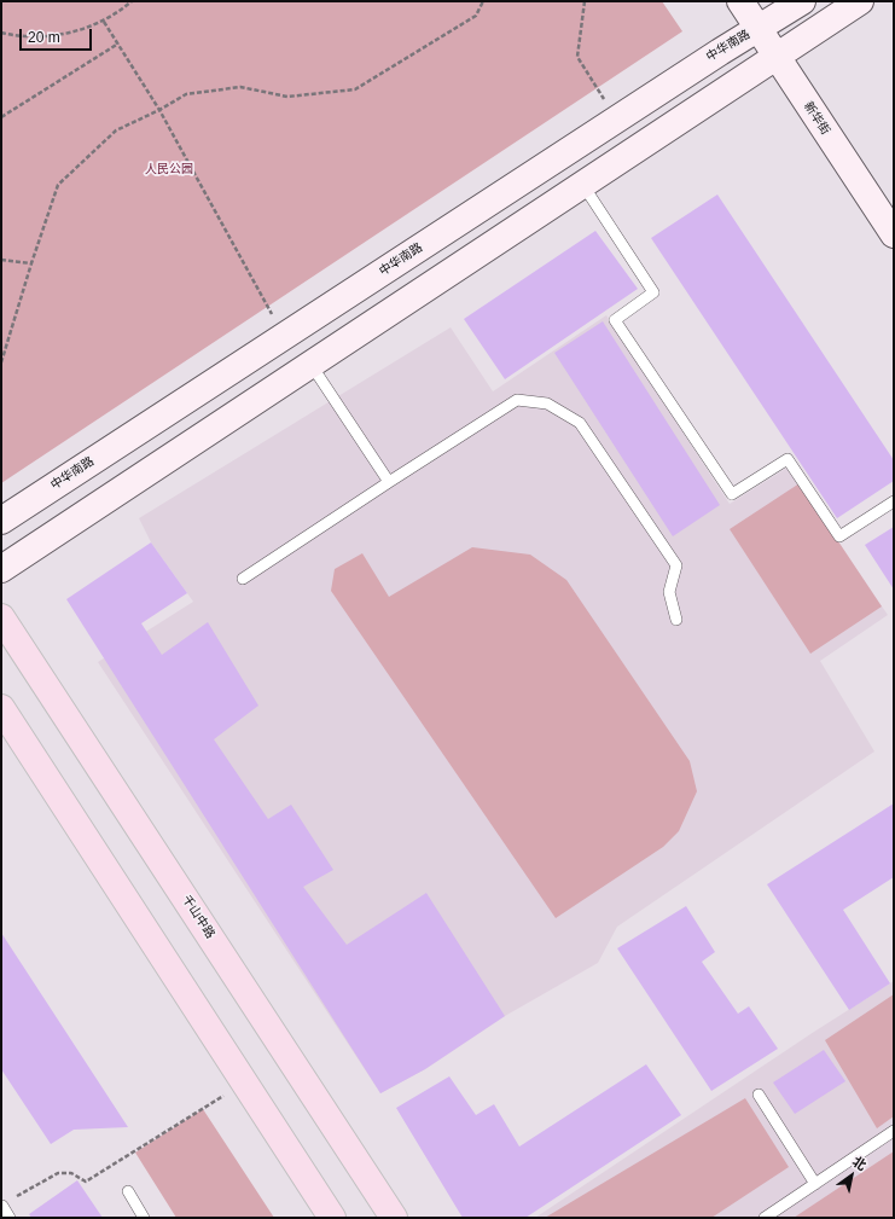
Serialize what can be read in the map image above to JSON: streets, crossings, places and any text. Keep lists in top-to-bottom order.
{
  "streets": {
    "main road": ["中华南路", "新华街", "千山中路"]
  },
  "crossings": [
    ["中华南路", "新华街"]
  ],
  "parks": ["人民公园"],
  "scale_bar": "20 m",
  "north": "top right"
}
